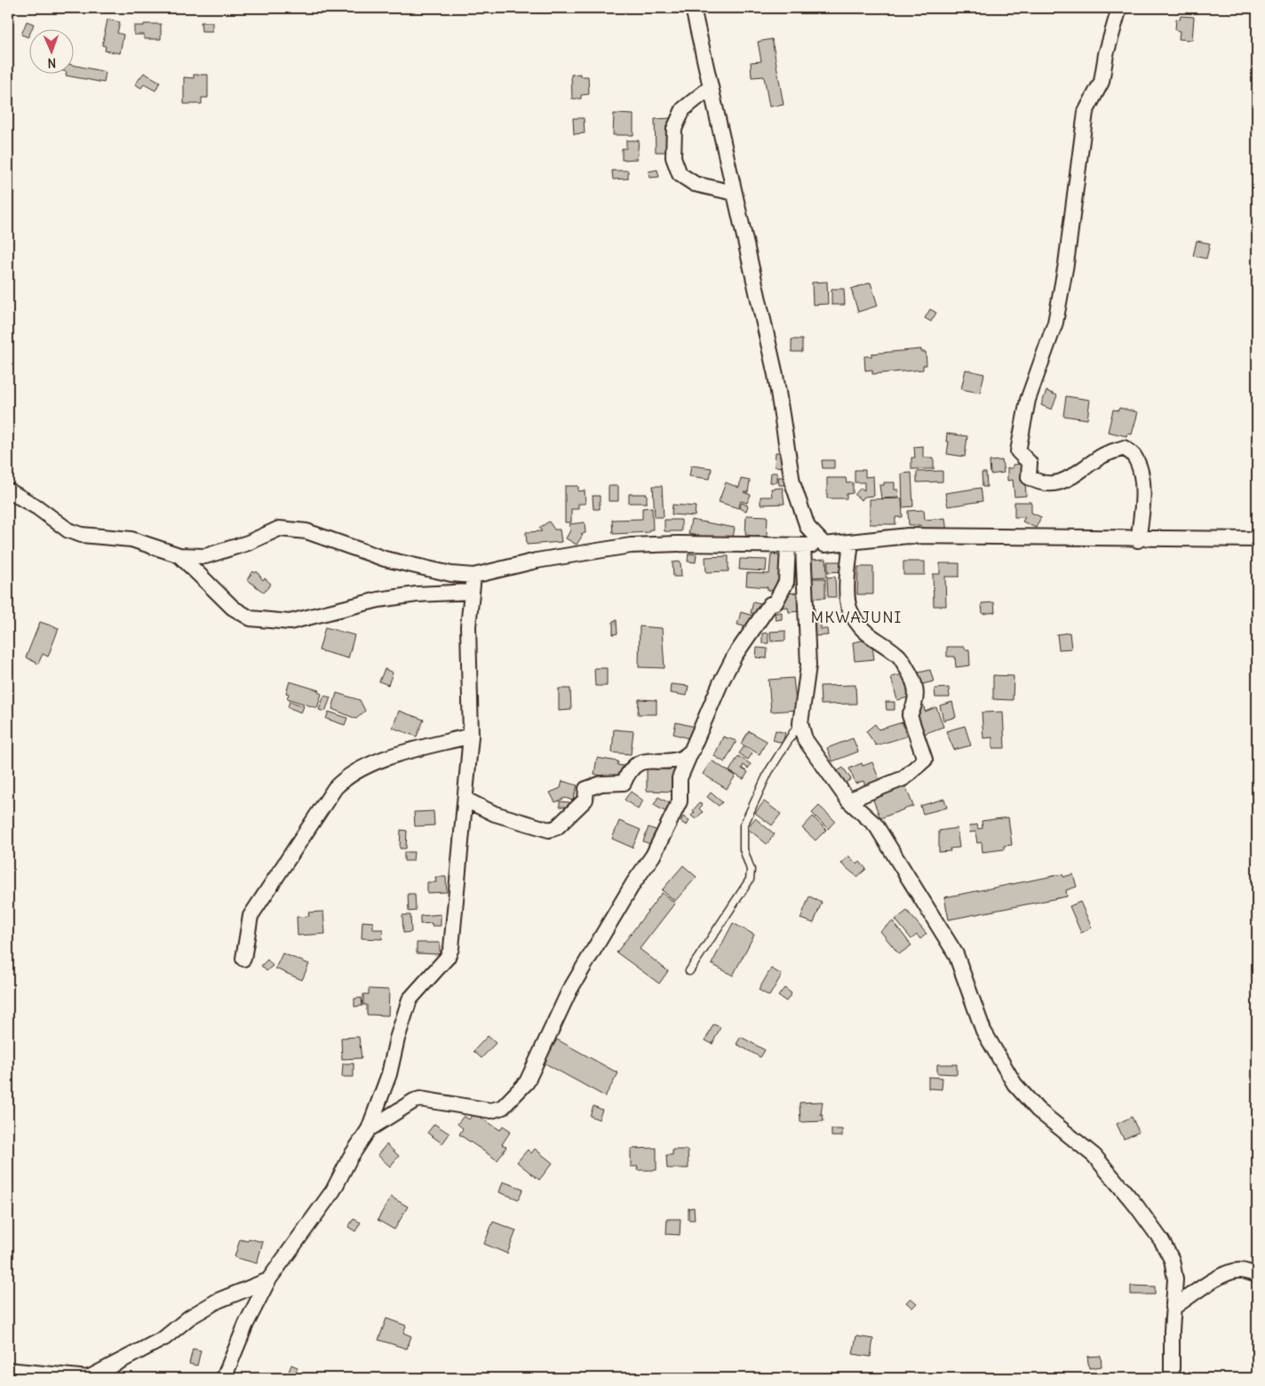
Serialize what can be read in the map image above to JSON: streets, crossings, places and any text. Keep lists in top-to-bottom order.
{
  "districts": ["MKWAJUNI"],
  "north": "bottom"
}
